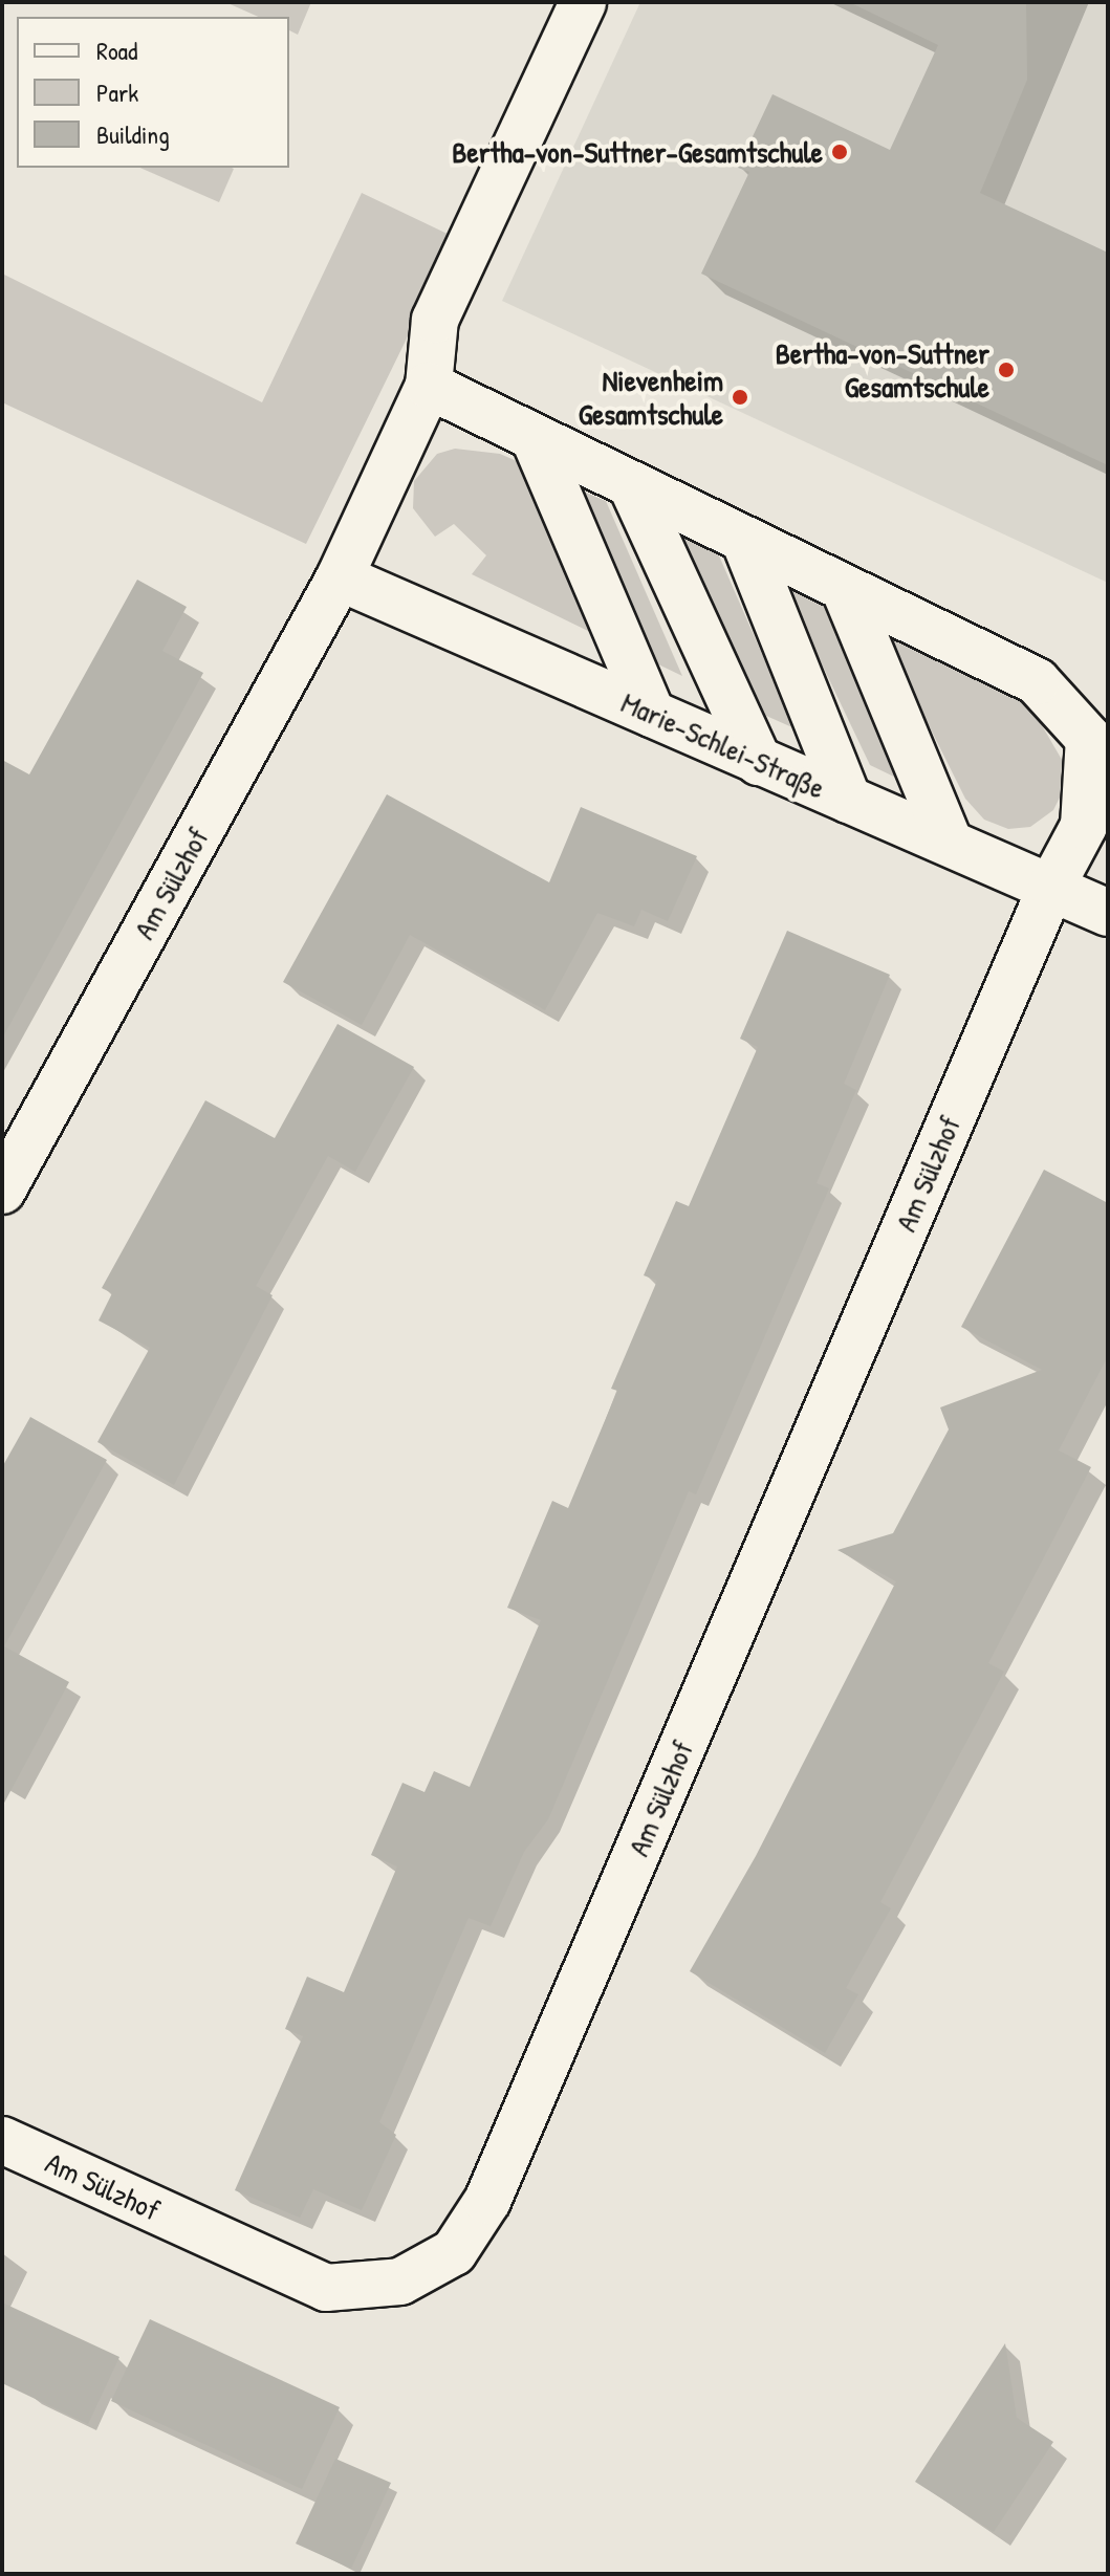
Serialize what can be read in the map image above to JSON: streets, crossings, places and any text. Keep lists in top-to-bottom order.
{
  "streets": {
    "street": ["Marie-Schlei-Straße", "Am Sülzhof"]
  },
  "crossings": [
    ["Marie-Schlei-Straße", "Am Sülzhof"]
  ],
  "places": ["Bertha-von-Suttner-Gesamtschule", "Bertha-von-Suttner Gesamtschule", "Nievenheim Gesamtschule"],
  "legend": ["Road", "Park", "Building"]
}
